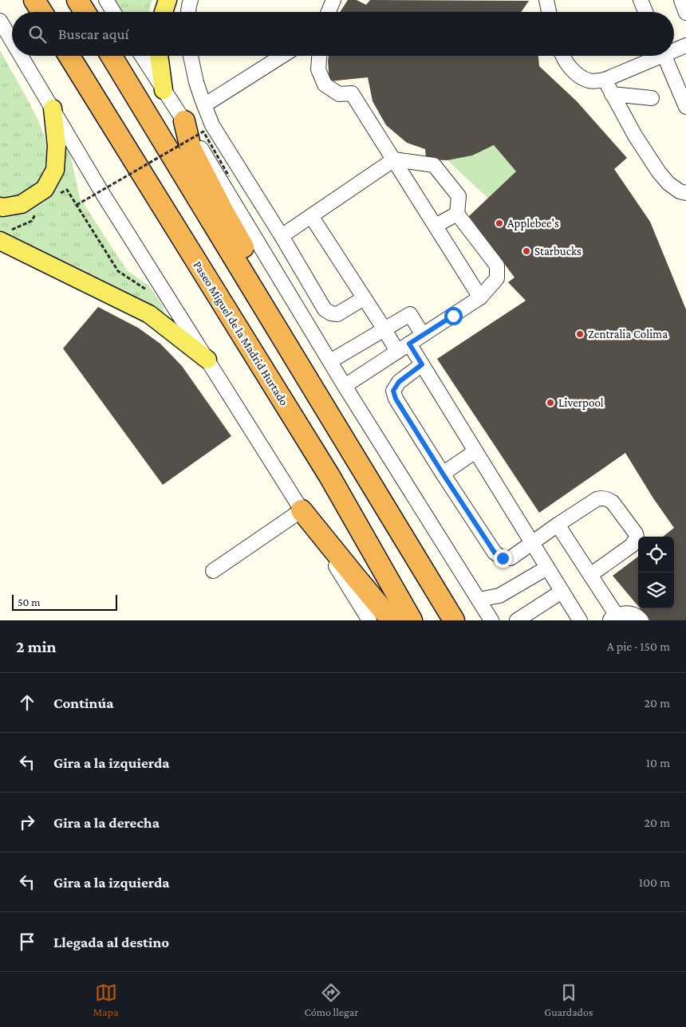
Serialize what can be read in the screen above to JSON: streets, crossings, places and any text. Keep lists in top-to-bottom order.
{
  "streets": {
    "highway": ["Paseo Miguel de la Madrid Hurtado"]
  },
  "places": [
    "Applebee's",
    "Starbucks",
    "Zentralia Colima",
    "Liverpool"
  ],
  "scale_bar": "50 m",
  "page": {
    "search": "Buscar aquí",
    "scale": "50 m",
    "heading": ["2 min", "A pie · 150 m"],
    "list": [
      ["Continúa", "20 m"],
      ["Gira a la izquierda", "10 m"],
      ["Gira a la derecha", "20 m"],
      ["Gira a la izquierda", "100 m"],
      "Llegada al destino"
    ],
    "nav": ["Mapa", "Cómo llegar", "Guardados"]
  }
}
